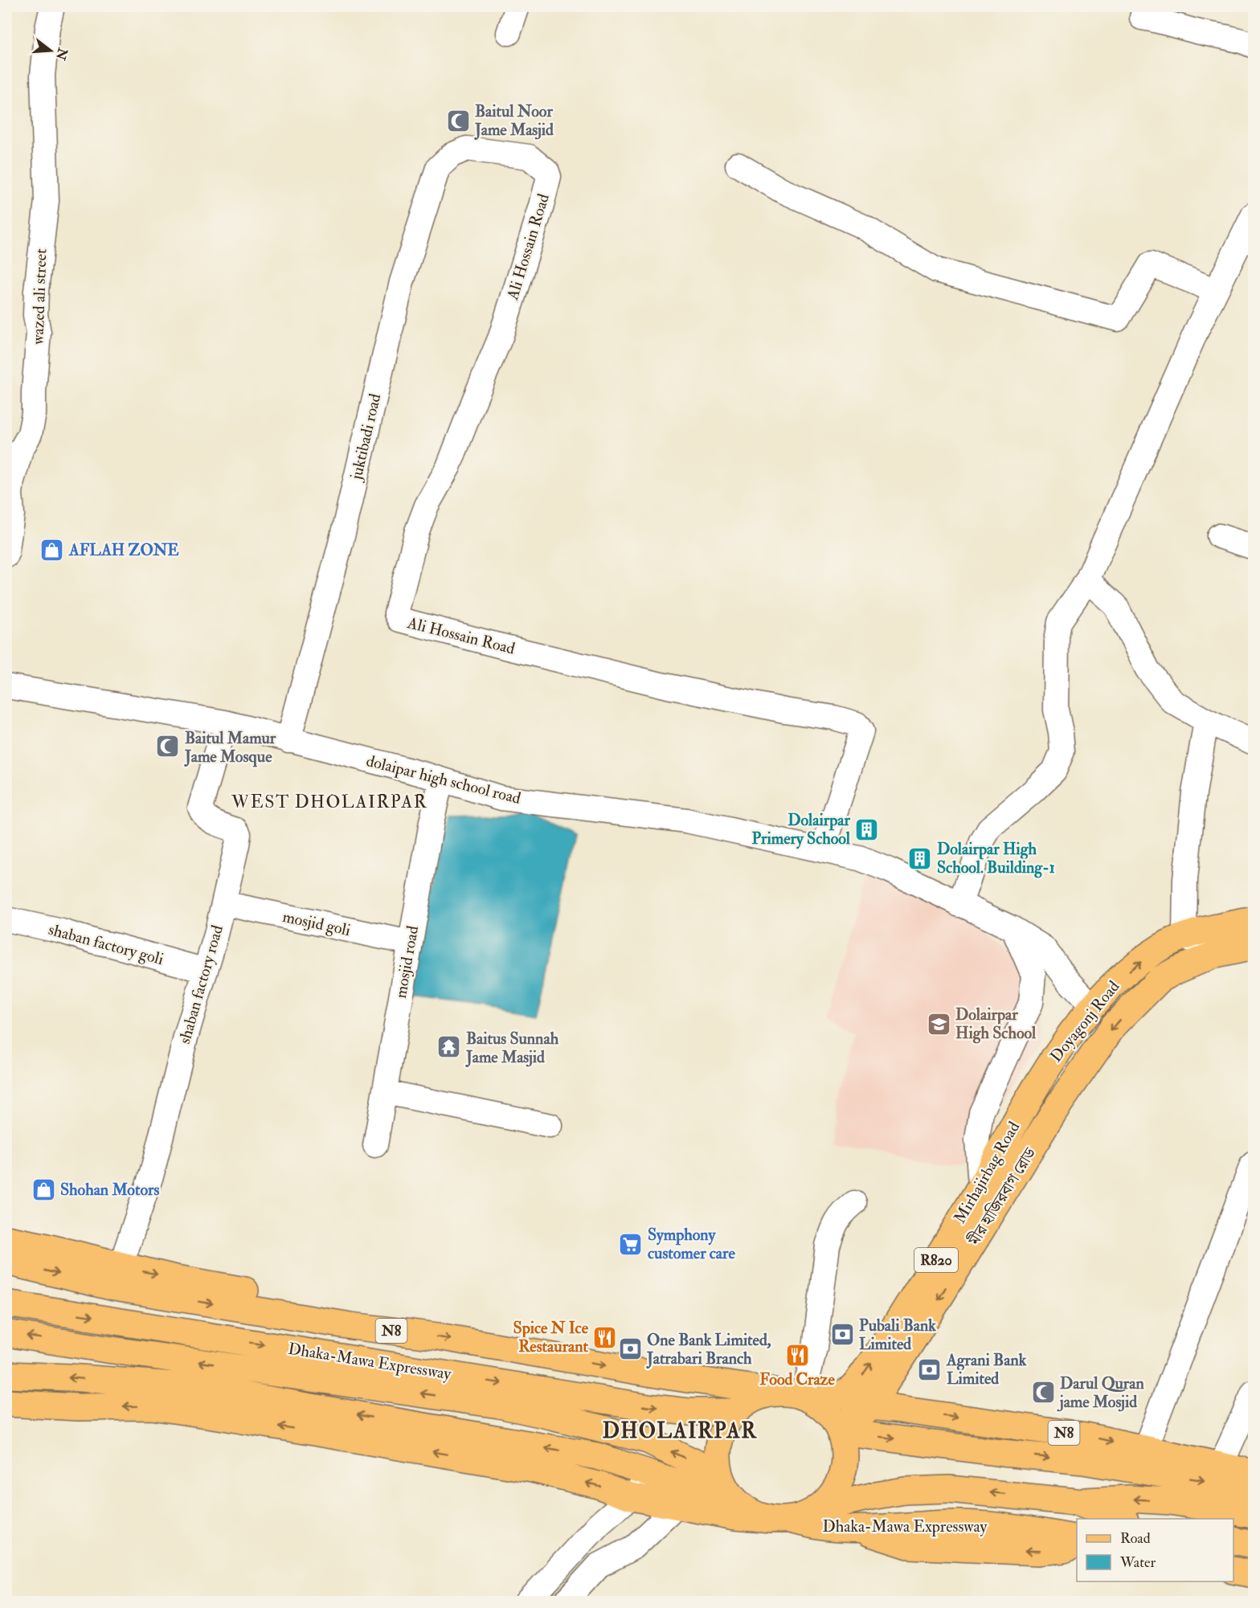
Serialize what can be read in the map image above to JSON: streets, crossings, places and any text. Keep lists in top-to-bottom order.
{
  "streets": {
    "main road": [
      "Doyagonj Road",
      "Mirhajirbag Road",
      "মীর হাজিরবাগ রোড",
      "R820",
      "N8",
      "Dhaka-Mawa Expressway"
    ],
    "street": [
      "Ali Hossain Road",
      "wazed ali street",
      "juktibadi road",
      "dolaipar high school road",
      "mosjid goli",
      "shaban factory goli",
      "mosjid road",
      "shaban factory road"
    ]
  },
  "crossings": [
    ["Ali Hossain Road", "juktibadi road"],
    ["Ali Hossain Road", "dolaipar high school road"],
    ["juktibadi road", "dolaipar high school road"],
    ["dolaipar high school road", "mosjid road"],
    ["dolaipar high school road", "shaban factory road"],
    ["dolaipar high school road", "Doyagonj Road"],
    ["mosjid goli", "mosjid road"],
    ["mosjid goli", "shaban factory road"],
    ["shaban factory goli", "shaban factory road"],
    ["Doyagonj Road", "Mirhajirbag Road"],
    ["Mirhajirbag Road", "মীর হাজিরবাগ রোড"],
    ["Mirhajirbag Road", "N8"],
    ["Mirhajirbag Road", "Dhaka-Mawa Expressway"],
    ["মীর হাজিরবাগ রোড", "R820"],
    ["মীর হাজিরবাগ রোড", "N8"],
    ["মীর হাজিরবাগ রোড", "Dhaka-Mawa Expressway"],
    ["N8", "Dhaka-Mawa Expressway"]
  ],
  "one_way": ["Doyagonj Road", "Mirhajirbag Road", "মীর হাজিরবাগ রোড"],
  "districts": ["WEST DHOLAIRPAR", "DHOLAIRPAR"],
  "places": {
    "mosque": ["Baitul Noor Jame Masjid", "Baitul Mamur Jame Mosque", "Darul Quran jame Mosjid"],
    "shop": ["AFLAH ZONE", "Shohan Motors"],
    "building": ["Dolairpar Primery School", "Dolairpar High School. Building-1"],
    "school or university": ["Dolairpar High School"],
    "temple": ["Baitus Sunnah Jame Masjid"],
    "supermarket": ["Symphony customer care"],
    "bank": ["Pubali Bank Limited", "One Bank Limited, Jatrabari Branch", "Agrani Bank Limited"],
    "restaurant": ["Spice N Ice Restaurant", "Food Craze"]
  },
  "legend": ["Road", "Water"],
  "north": "right"
}
